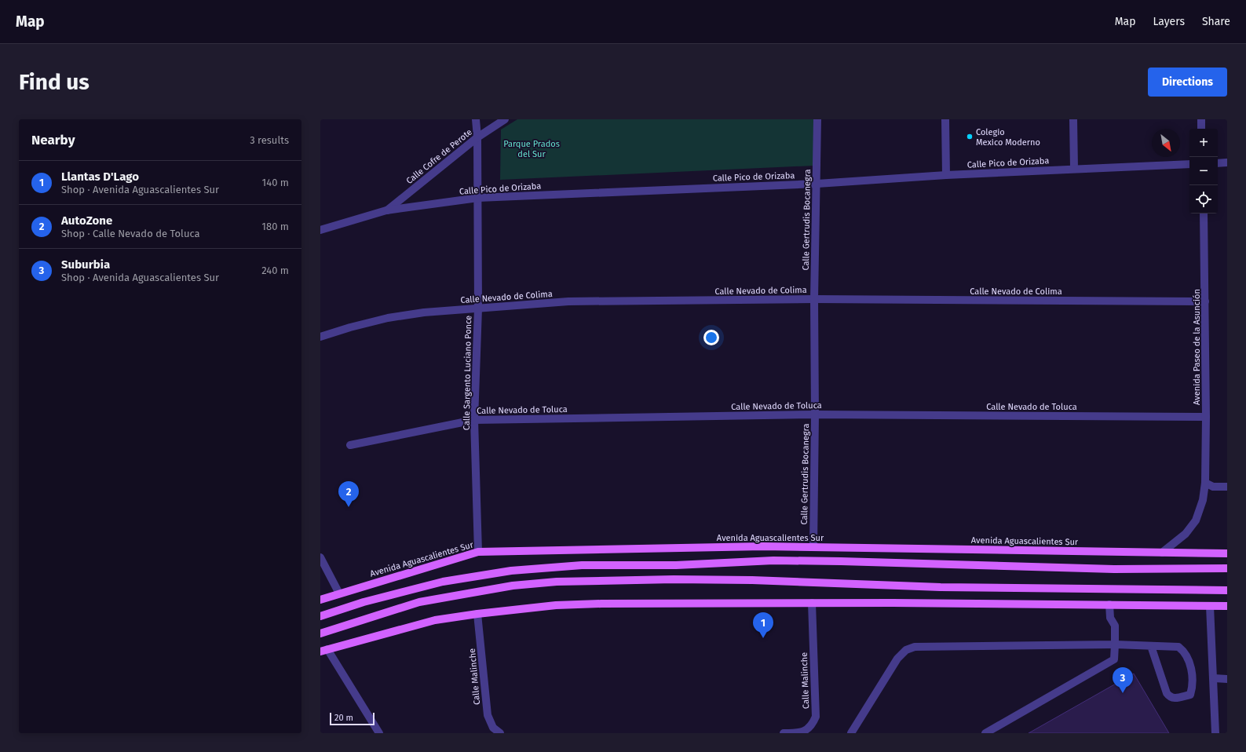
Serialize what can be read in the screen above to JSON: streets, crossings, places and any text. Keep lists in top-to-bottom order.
{
  "streets": {
    "main road": ["Avenida Aguascalientes Sur"],
    "street": [
      "Calle Cofre de Perote",
      "Calle Pico de Orizaba",
      "Calle Gertrudis Bocanegra",
      "Calle Nevado de Colima",
      "Avenida Paseo de la Asunción",
      "Calle Sargento Luciano Ponce",
      "Calle Nevado de Toluca",
      "Calle Malinche"
    ]
  },
  "crossings": [
    ["Calle Cofre de Perote", "Calle Pico de Orizaba"],
    ["Calle Cofre de Perote", "Calle Sargento Luciano Ponce"],
    ["Calle Pico de Orizaba", "Calle Gertrudis Bocanegra"],
    ["Calle Pico de Orizaba", "Calle Sargento Luciano Ponce"],
    ["Calle Gertrudis Bocanegra", "Calle Nevado de Colima"],
    ["Calle Gertrudis Bocanegra", "Calle Nevado de Toluca"],
    ["Calle Gertrudis Bocanegra", "Avenida Aguascalientes Sur"],
    ["Calle Nevado de Colima", "Avenida Paseo de la Asunción"],
    ["Calle Nevado de Colima", "Calle Sargento Luciano Ponce"],
    ["Avenida Paseo de la Asunción", "Calle Nevado de Toluca"],
    ["Avenida Paseo de la Asunción", "Avenida Aguascalientes Sur"],
    ["Calle Sargento Luciano Ponce", "Calle Nevado de Toluca"],
    ["Calle Sargento Luciano Ponce", "Avenida Aguascalientes Sur"]
  ],
  "parks": ["Parque Prados del Sur"],
  "places": ["Colegio Mexico Moderno"],
  "scale_bar": "20 m",
  "north": "bottom right",
  "page": {
    "header": "Map",
    "nav": ["Map", "Layers", "Share"],
    "buttons": "Directions",
    "title": "Find us",
    "heading": ["Nearby", "3 results"],
    "map_buttons": ["+", "−"],
    "list": [
      {
        "mark": "1",
        "name": "Llantas D'Lago",
        "note": "Shop · Avenida Aguascalientes Sur",
        "value": "140 m"
      },
      {
        "mark": "2",
        "name": "AutoZone",
        "note": "Shop · Calle Nevado de Toluca",
        "value": "180 m"
      },
      {
        "mark": "3",
        "name": "Suburbia",
        "note": "Shop · Avenida Aguascalientes Sur",
        "value": "240 m"
      }
    ],
    "pins": ["2", "1", "3"],
    "scale": "20 m"
  }
}
